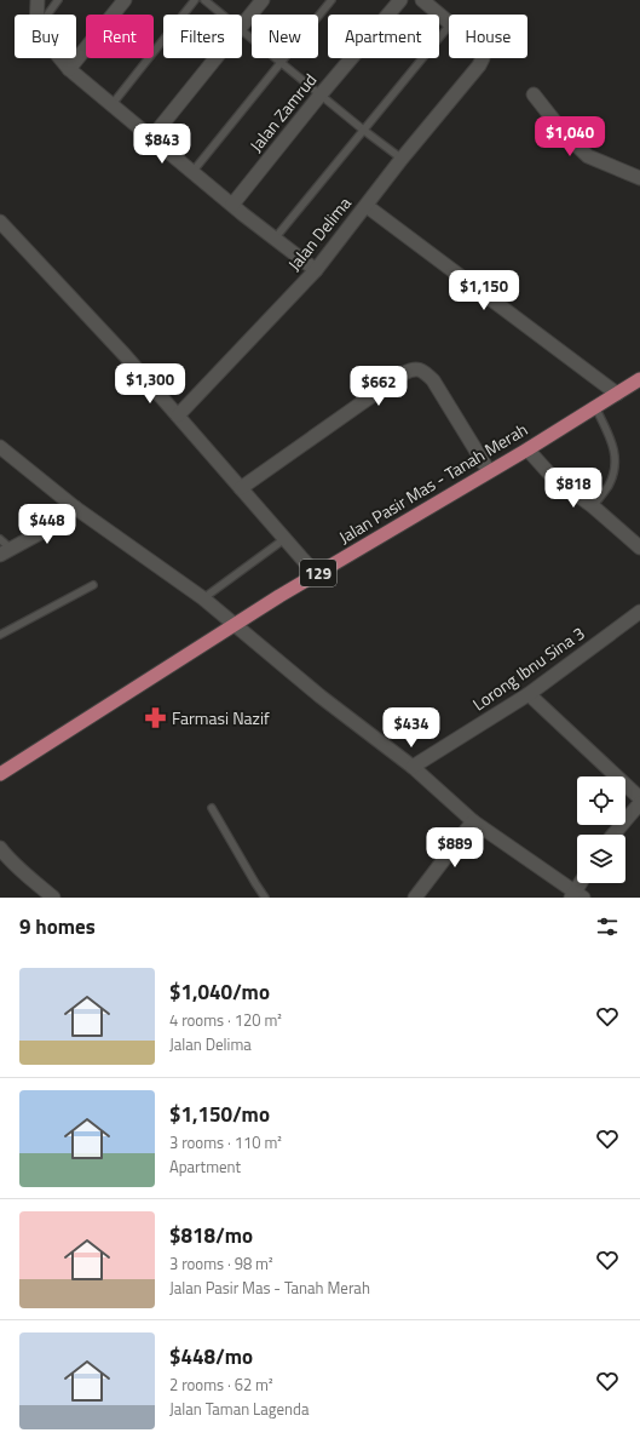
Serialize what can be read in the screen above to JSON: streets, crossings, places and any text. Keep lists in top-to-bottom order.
{
  "streets": {
    "main road": ["Jalan Pasir Mas - Tanah Merah", "129"],
    "street": ["Jalan Zamrud", "Jalan Delima", "Lorong Ibnu Sina 3"]
  },
  "places": {
    "pharmacy": ["Farmasi Nazif"]
  },
  "page": {
    "chip": [
      "Buy",
      "Rent",
      "Filters",
      "New",
      "Apartment",
      "House"
    ],
    "price": [
      "$1,040",
      "$843",
      "$1,150",
      "$1,300",
      "$662",
      "$818",
      "$448",
      "$434",
      "$889"
    ],
    "heading": "9 homes",
    "list": [
      {
        "name": "$1,040/mo",
        "note": "4 rooms · 120 m² · Jalan Delima"
      },
      {
        "name": "$1,150/mo",
        "note": "3 rooms · 110 m² · Apartment"
      },
      {
        "name": "$818/mo",
        "note": "3 rooms · 98 m² · Jalan Pasir Mas - Tanah Merah"
      },
      {
        "name": "$448/mo",
        "note": "2 rooms · 62 m² · Jalan Taman Lagenda"
      }
    ]
  }
}
